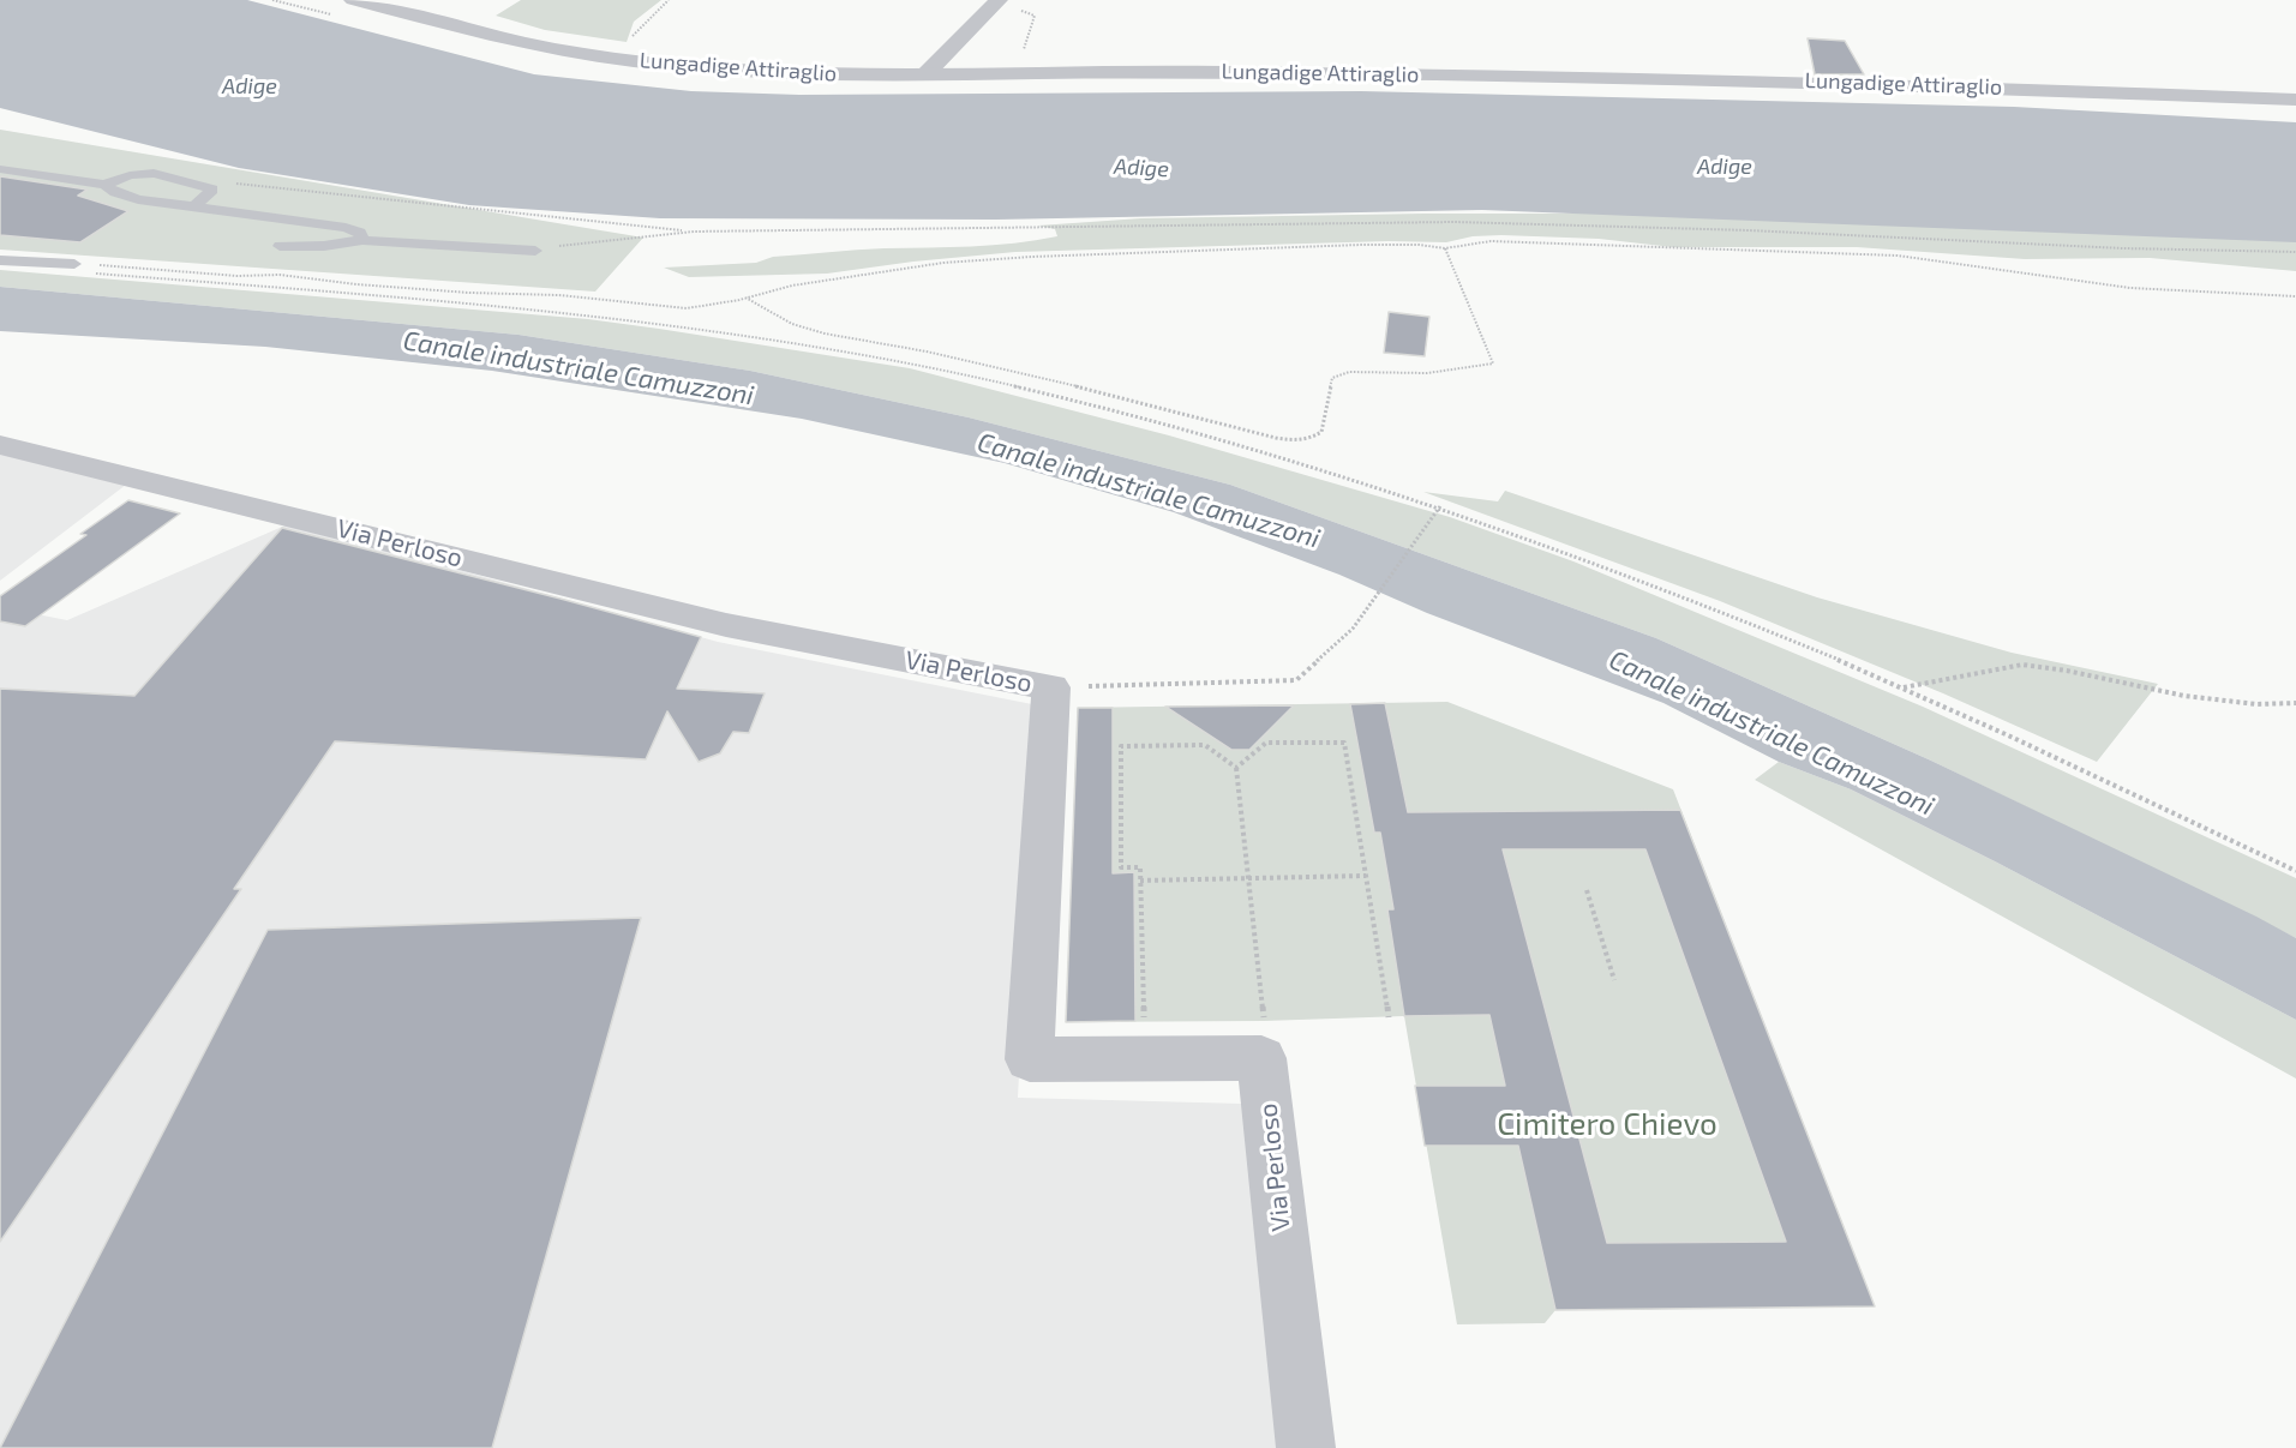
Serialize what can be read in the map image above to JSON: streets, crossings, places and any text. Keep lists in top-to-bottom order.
{
  "streets": {
    "street": ["Lungadige Attiraglio", "Via Perloso"]
  },
  "water": ["Adige", "Canale industriale Camuzzoni"],
  "parks": ["Cimitero Chievo"]
}
